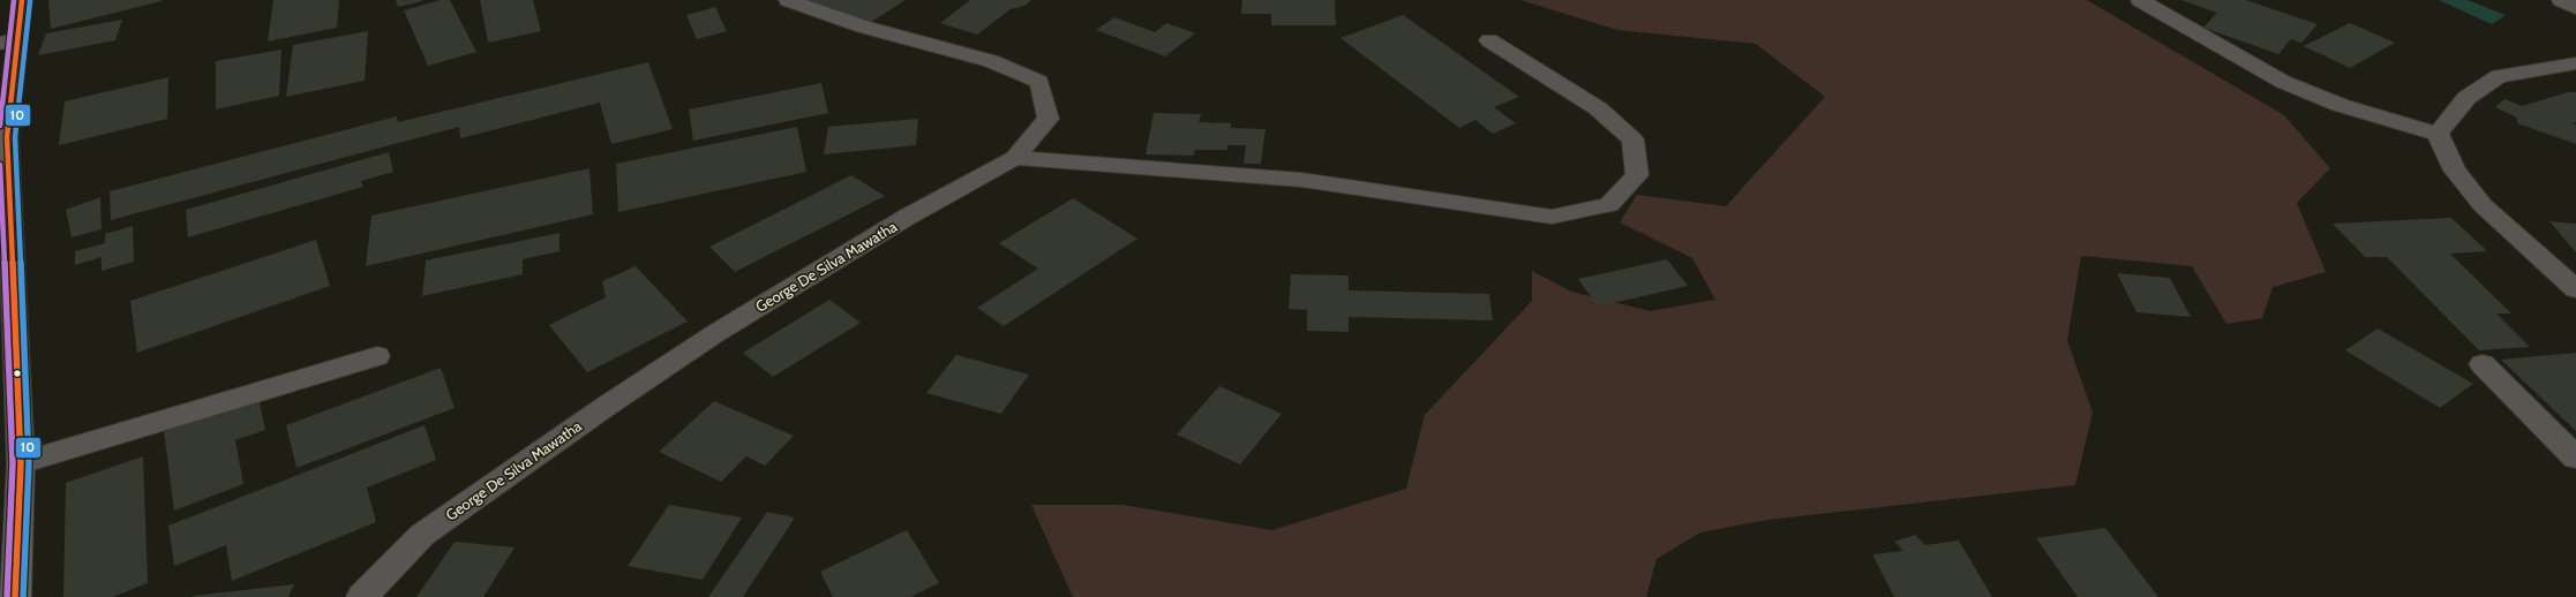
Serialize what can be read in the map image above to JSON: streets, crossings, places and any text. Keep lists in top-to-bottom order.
{
  "streets": {
    "street": ["George De Silva Mawatha"]
  },
  "lines": ["transit line 10"]
}
